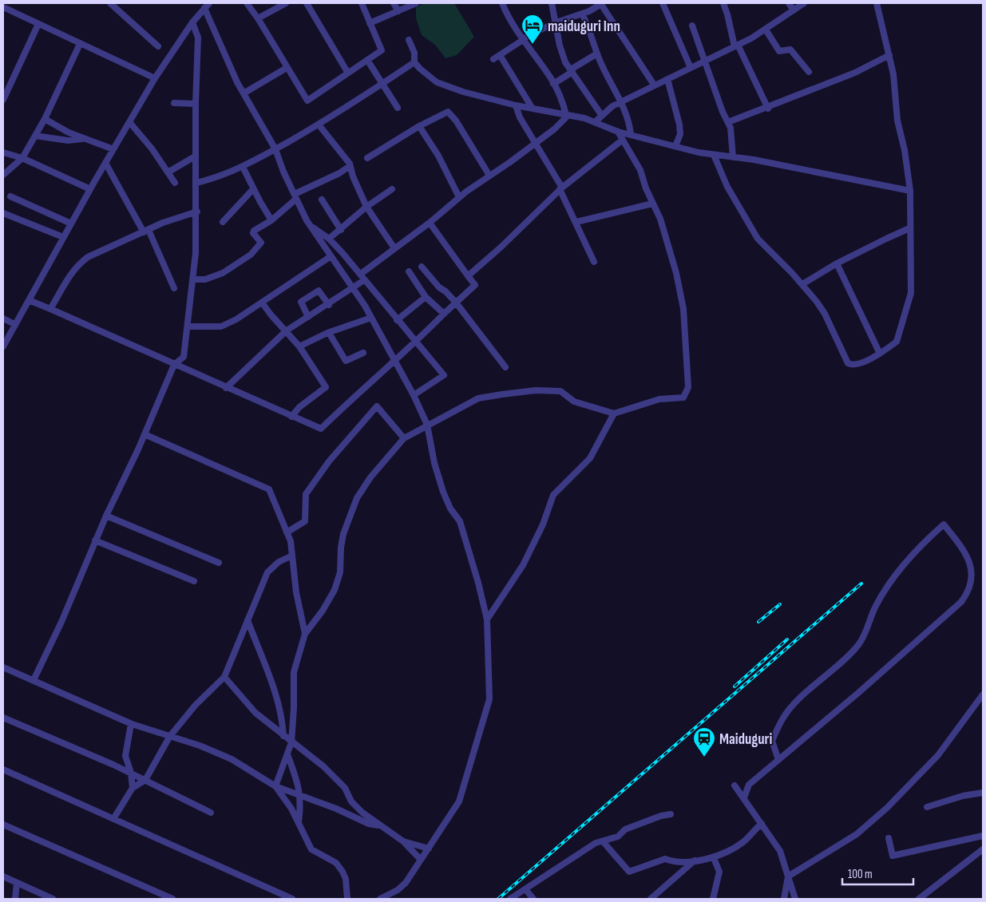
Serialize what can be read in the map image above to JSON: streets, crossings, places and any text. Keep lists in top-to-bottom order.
{
  "places": {
    "hotel": ["maiduguri Inn"],
    "station": ["Maiduguri"]
  },
  "scale_bar": "100 m"
}
